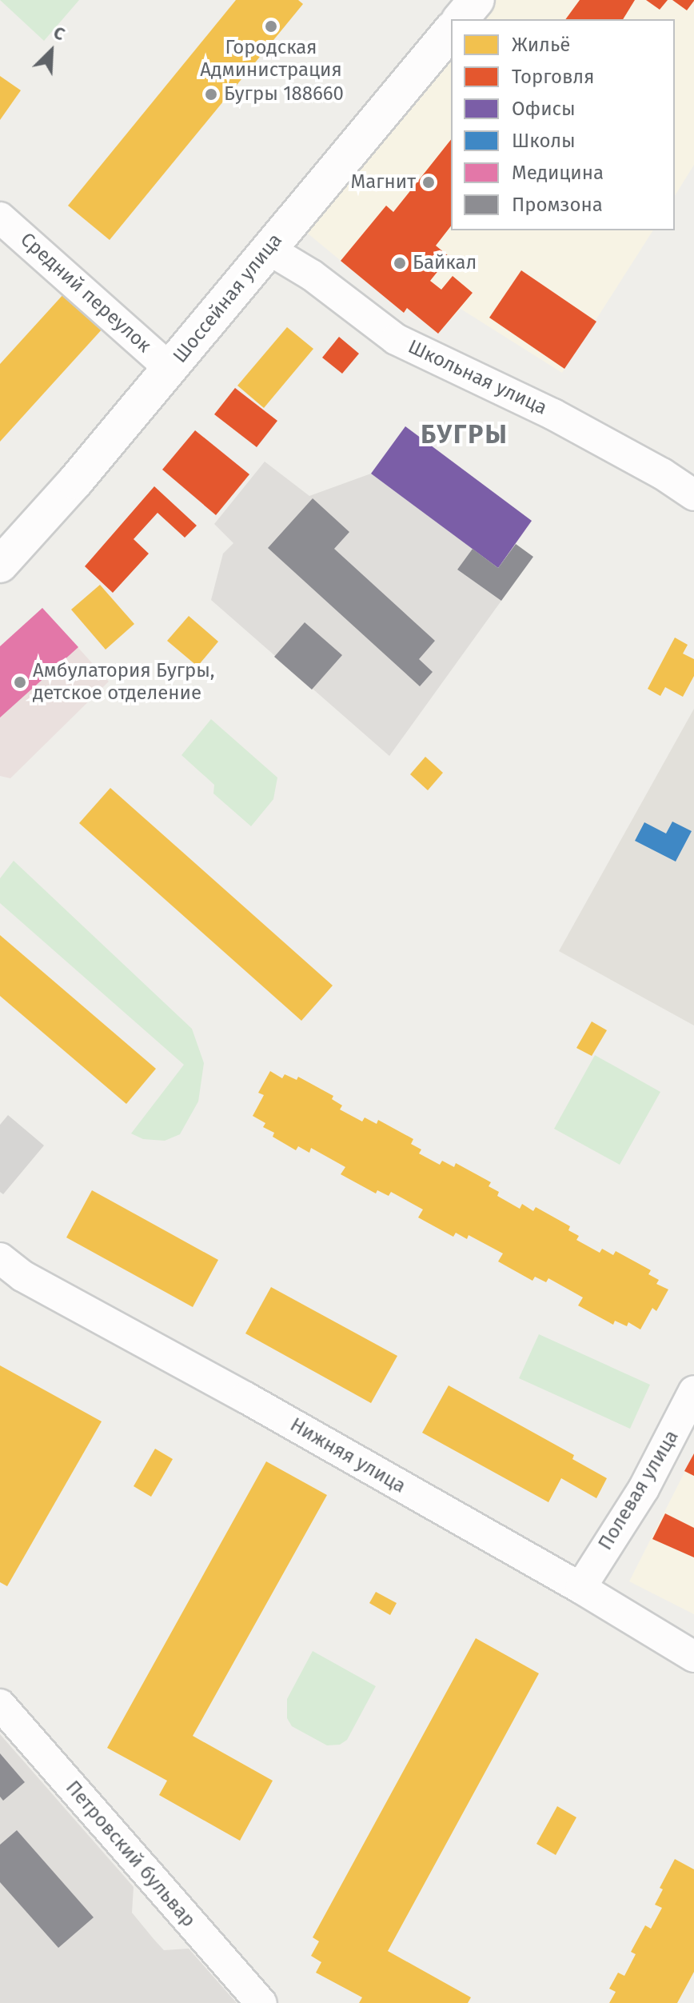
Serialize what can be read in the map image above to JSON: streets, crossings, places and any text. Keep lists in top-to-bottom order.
{
  "streets": {
    "main road": ["Шоссейная улица"],
    "street": [
      "Средний переулок",
      "Школьная улица",
      "Нижняя улица",
      "Полевая улица",
      "Петровский бульвар"
    ]
  },
  "crossings": [
    ["Средний переулок", "Шоссейная улица"],
    ["Шоссейная улица", "Школьная улица"],
    ["Нижняя улица", "Полевая улица"]
  ],
  "districts": ["БУГРЫ"],
  "places": [
    "Городская Администрация",
    "Бугры 188660",
    "Магнит",
    "Байкал",
    "Амбулатория Бугры, детское отделение"
  ],
  "legend": [
    "Жильё",
    "Торговля",
    "Офисы",
    "Школы",
    "Медицина",
    "Промзона"
  ],
  "north": "top right"
}
